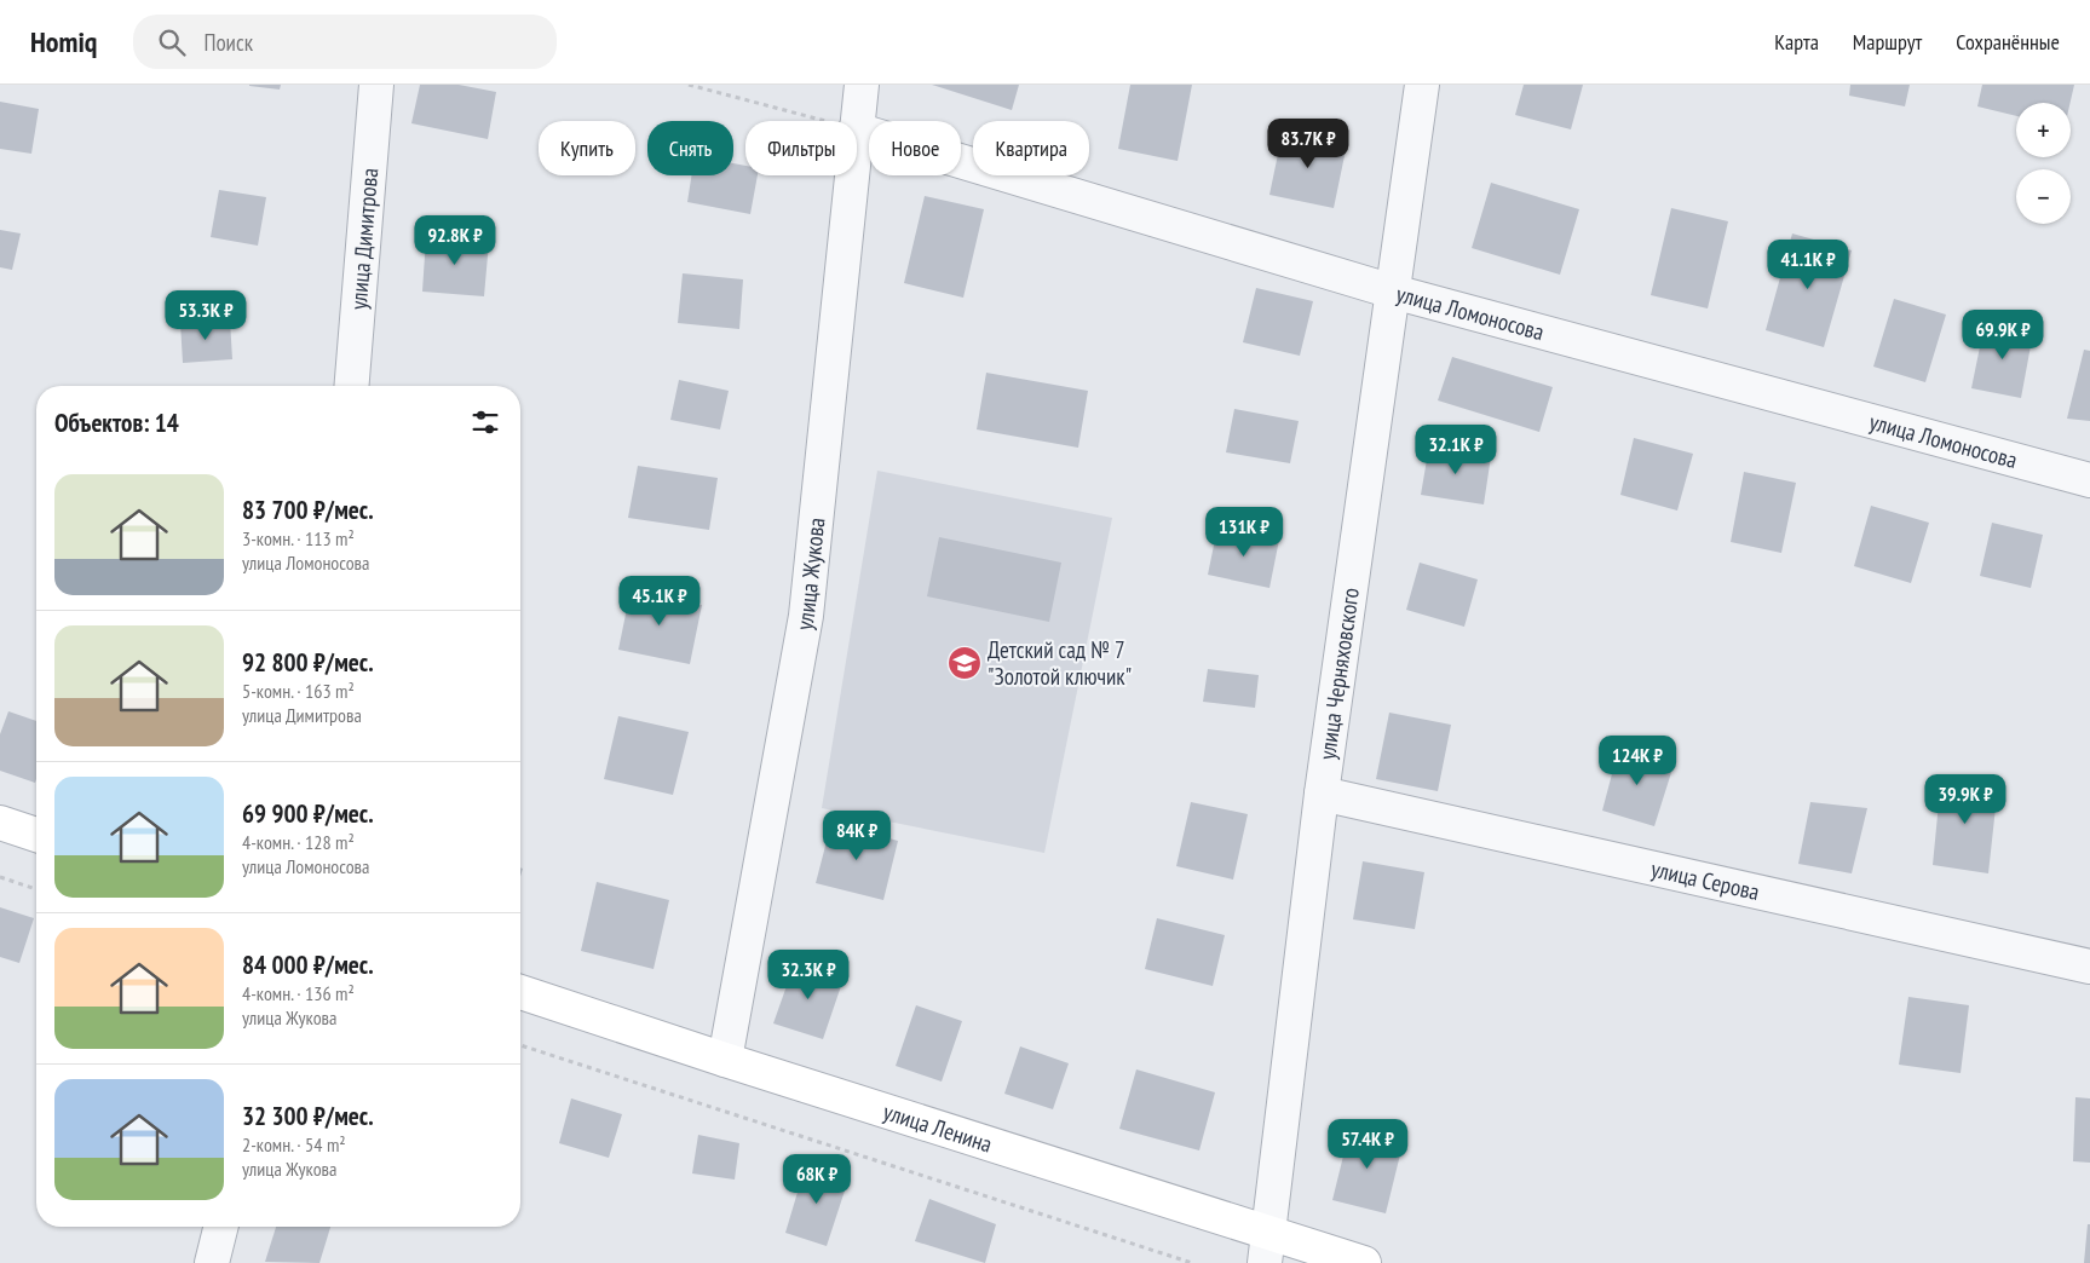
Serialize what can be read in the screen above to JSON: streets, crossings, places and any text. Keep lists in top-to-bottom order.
{
  "streets": {
    "street": [
      "улица Димитрова",
      "улица Ломоносова",
      "улица Жукова",
      "улица Черняховского",
      "улица Серова",
      "улица Ленина"
    ]
  },
  "crossings": [
    ["улица Ломоносова", "улица Черняховского"],
    ["улица Жукова", "улица Ленина"],
    ["улица Черняховского", "улица Серова"],
    ["улица Черняховского", "улица Ленина"]
  ],
  "places": {
    "school or university": ["Детский сад № 7 \"Золотой ключик\""]
  },
  "page": {
    "header": "Homiq",
    "search": "Поиск",
    "nav": ["Карта", "Маршрут", "Сохранённые"],
    "map_buttons": ["+", "−"],
    "price": [
      "83.7K ₽",
      "92.8K ₽",
      "41.1K ₽",
      "53.3K ₽",
      "69.9K ₽",
      "32.1K ₽",
      "131K ₽",
      "45.1K ₽",
      "124K ₽",
      "39.9K ₽",
      "84K ₽",
      "32.3K ₽",
      "57.4K ₽",
      "68K ₽"
    ],
    "chip": [
      "Купить",
      "Снять",
      "Фильтры",
      "Новое",
      "Квартира"
    ],
    "heading": "Объектов: 14",
    "list": [
      {
        "name": "83 700 ₽/мес.",
        "note": "3-комн. · 113 m² · улица Ломоносова"
      },
      {
        "name": "92 800 ₽/мес.",
        "note": "5-комн. · 163 m² · улица Димитрова"
      },
      {
        "name": "69 900 ₽/мес.",
        "note": "4-комн. · 128 m² · улица Ломоносова"
      },
      {
        "name": "84 000 ₽/мес.",
        "note": "4-комн. · 136 m² · улица Жукова"
      },
      {
        "name": "32 300 ₽/мес.",
        "note": "2-комн. · 54 m² · улица Жукова"
      }
    ]
  }
}
